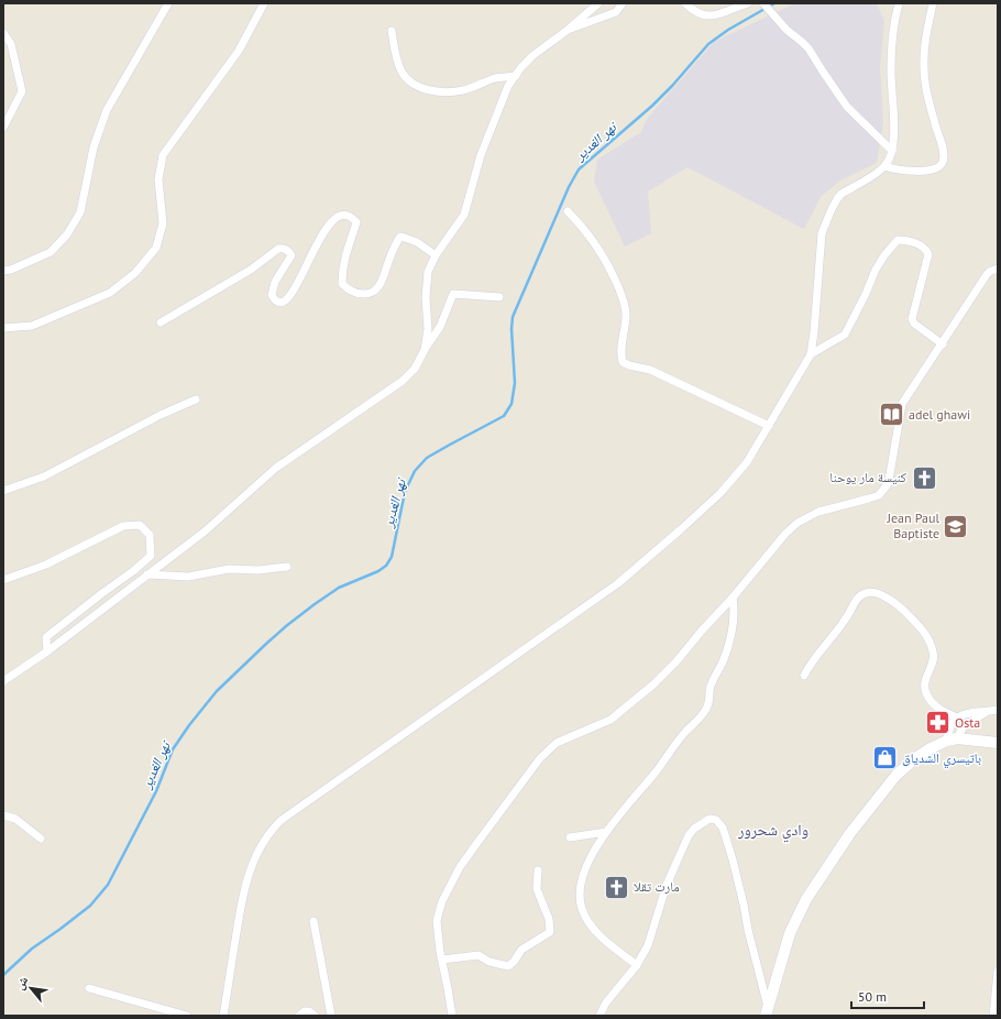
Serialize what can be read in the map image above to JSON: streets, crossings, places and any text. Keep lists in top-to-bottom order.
{
  "districts": ["وادي شحرور"],
  "water": ["نهر الغدير"],
  "places": {
    "library": ["adel ghawi"],
    "church": ["كنيسة مار يوحنا", "مارت تقلا"],
    "school or university": ["Jean Paul Baptiste"],
    "pharmacy": ["Osta"],
    "shop": ["باتيسري الشدياق"]
  },
  "scale_bar": "50 m",
  "north": "top left"
}
